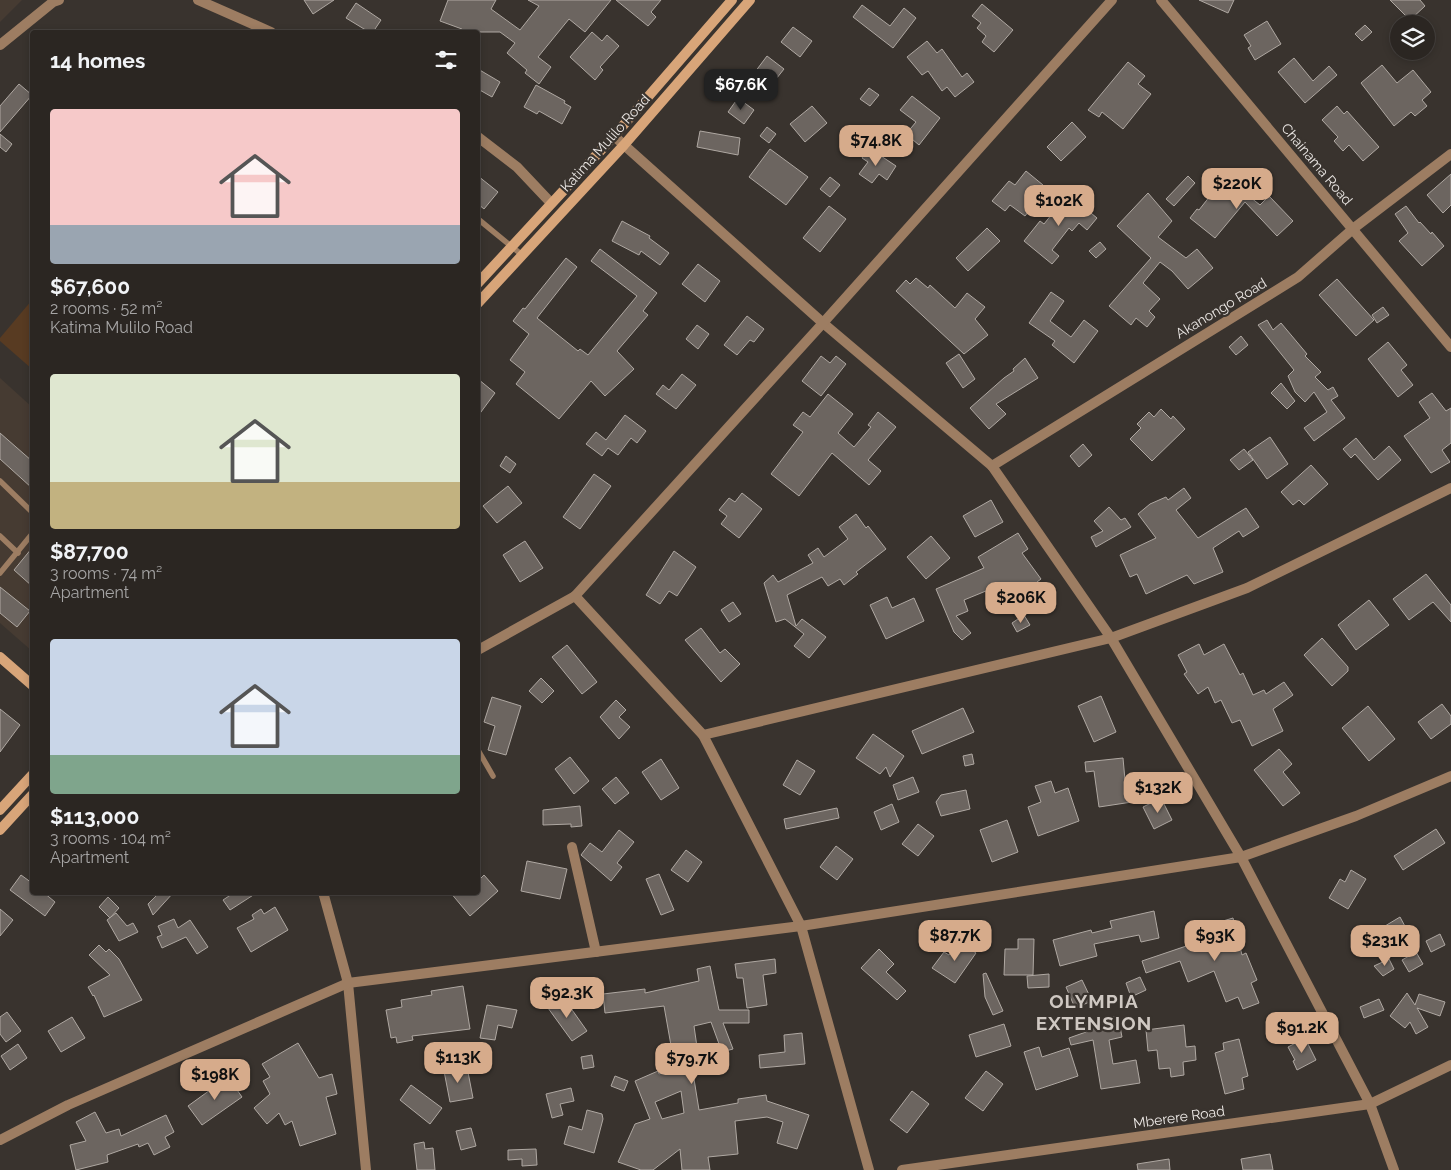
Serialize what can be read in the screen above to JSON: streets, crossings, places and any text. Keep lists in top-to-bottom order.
{
  "streets": {
    "main road": ["Katima Mulilo Road"],
    "street": ["Chainama Road", "Akanongo Road", "Mberere Road"]
  },
  "crossings": [
    ["Chainama Road", "Akanongo Road"]
  ],
  "districts": ["OLYMPIA EXTENSION"],
  "page": {
    "heading": "14 homes",
    "price": [
      "$67.6K",
      "$74.8K",
      "$220K",
      "$102K",
      "$206K",
      "$132K",
      "$87.7K",
      "$93K",
      "$231K",
      "$92.3K",
      "$91.2K",
      "$113K",
      "$79.7K",
      "$198K"
    ],
    "list": [
      {
        "name": "$67,600",
        "note": "2 rooms · 52 m² · Katima Mulilo Road"
      },
      {
        "name": "$87,700",
        "note": "3 rooms · 74 m² · Apartment"
      },
      {
        "name": "$113,000",
        "note": "3 rooms · 104 m² · Apartment"
      }
    ]
  }
}
